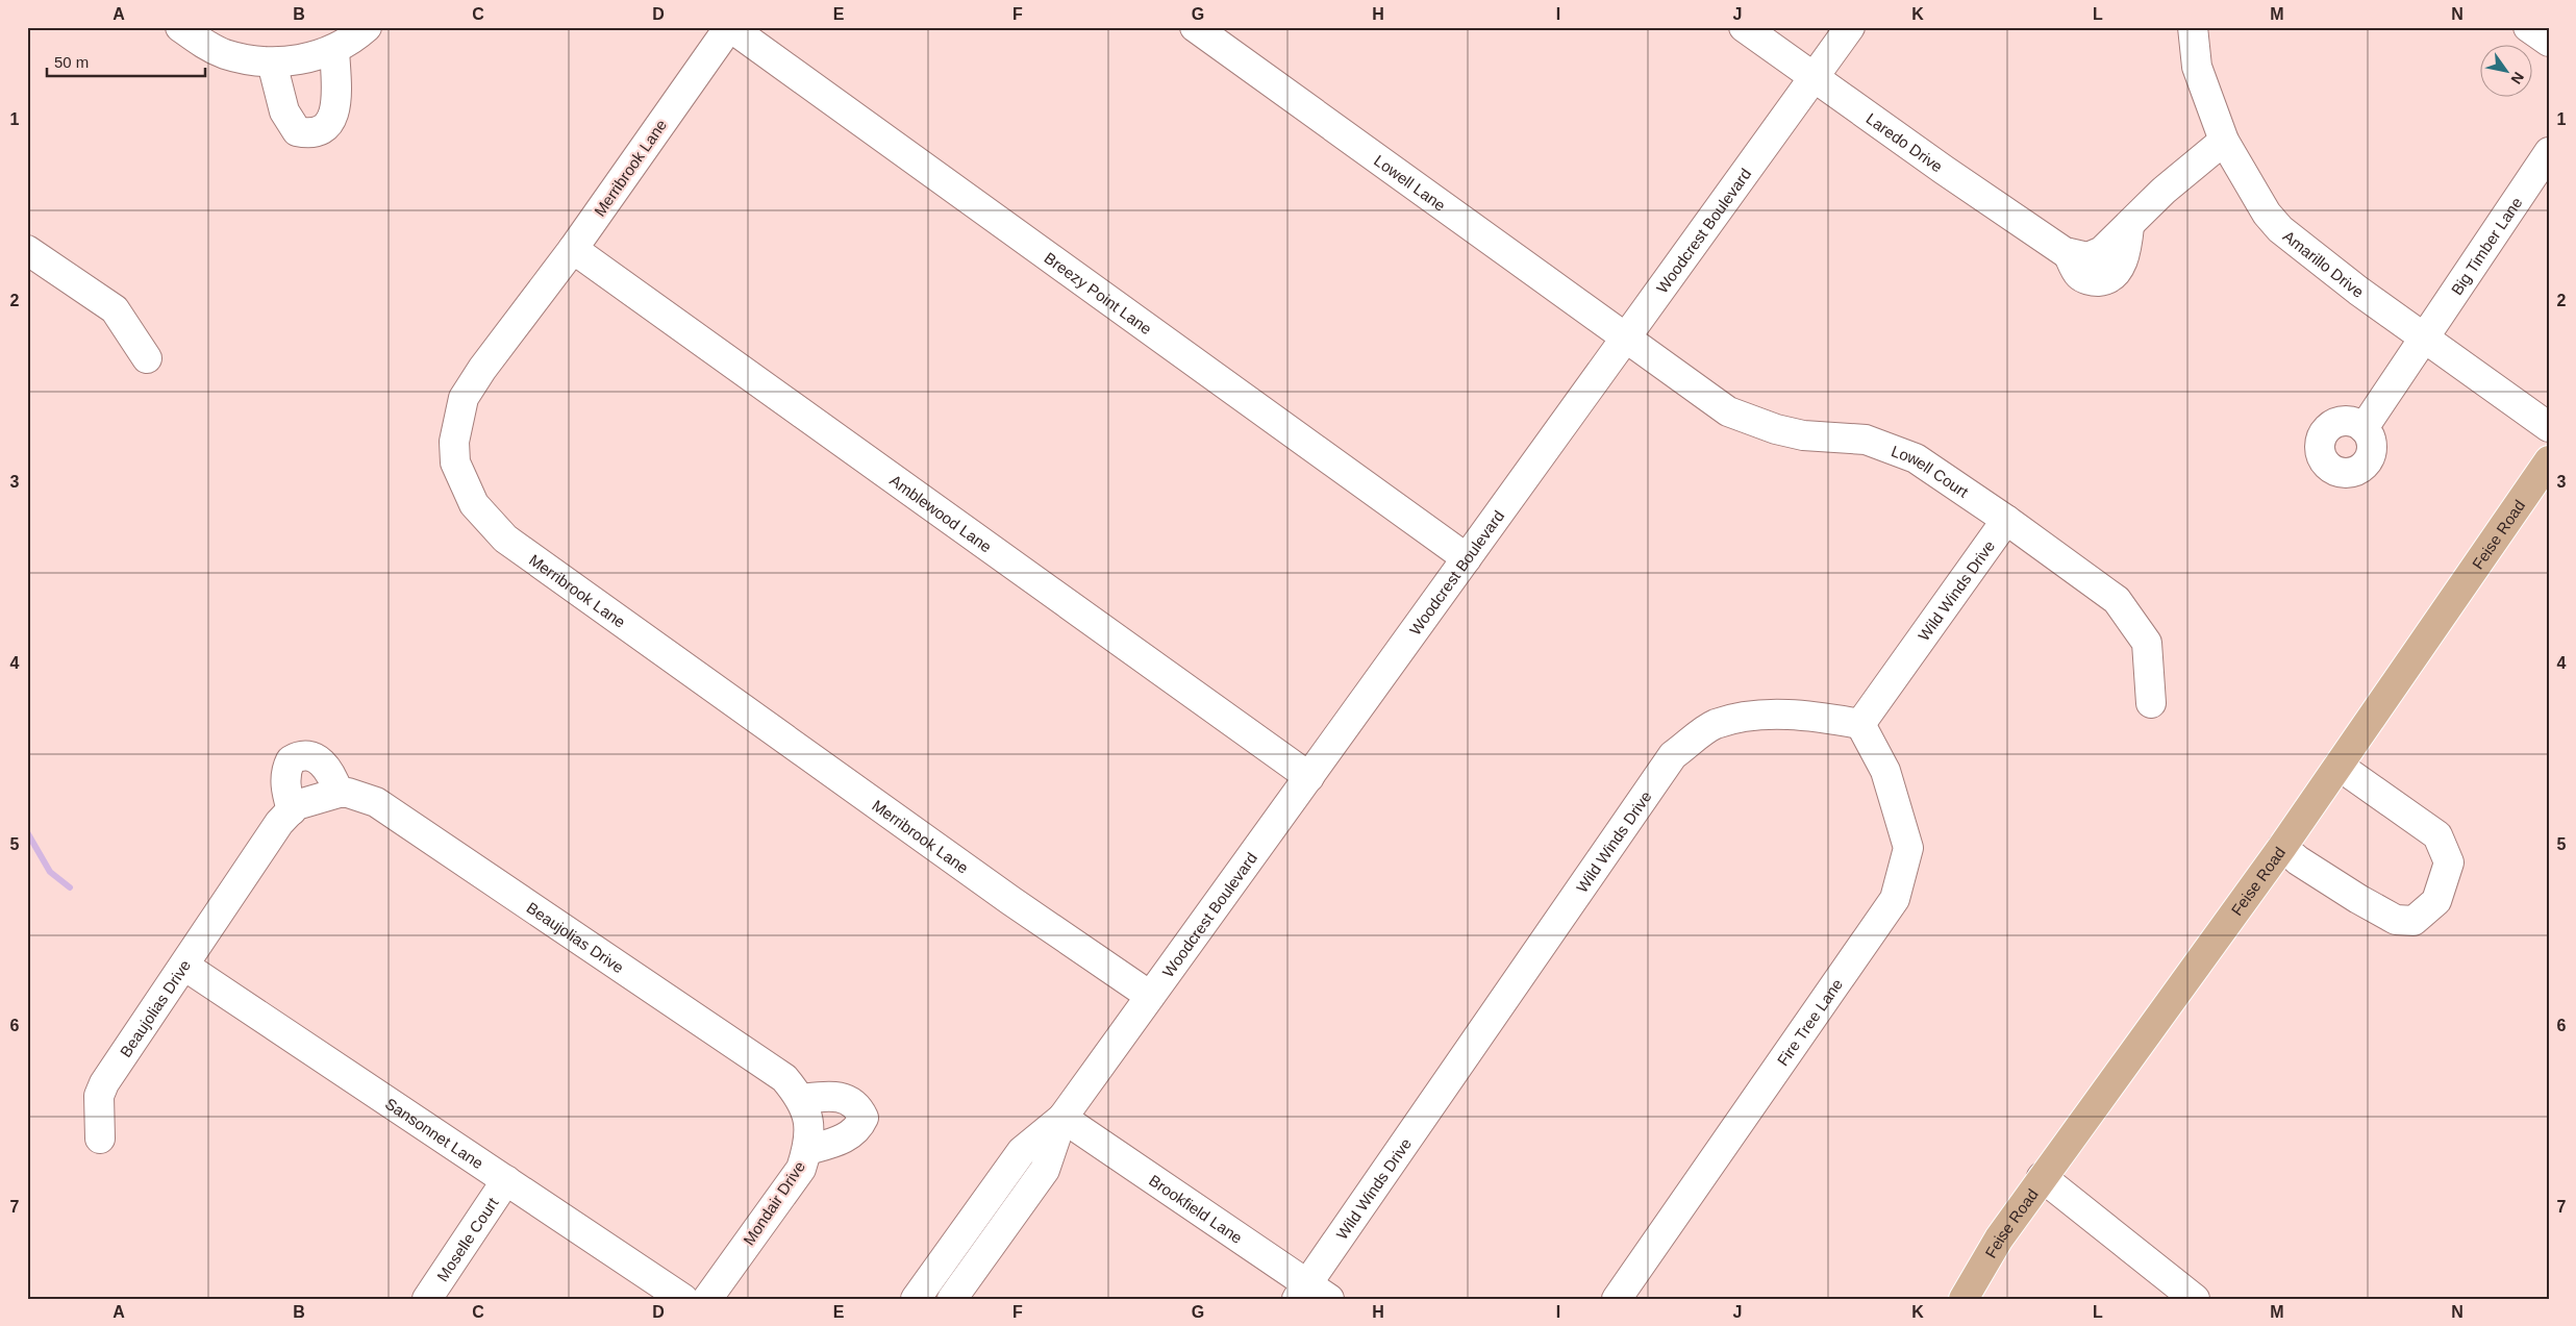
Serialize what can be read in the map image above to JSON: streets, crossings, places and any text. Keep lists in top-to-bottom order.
{
  "streets": {
    "main road": ["Feise Road"],
    "street": [
      "Laredo Drive",
      "Merribrook Lane",
      "Lowell Lane",
      "Woodcrest Boulevard",
      "Big Timber Lane",
      "Amarillo Drive",
      "Breezy Point Lane",
      "Lowell Court",
      "Amblewood Lane",
      "Wild Winds Drive",
      "Beaujolias Drive",
      "Fire Tree Lane",
      "Sansonnet Lane",
      "Mondair Drive",
      "Brookfield Lane",
      "Moselle Court"
    ]
  },
  "crossings": [
    ["Laredo Drive", "Woodcrest Boulevard"],
    ["Laredo Drive", "Amarillo Drive"],
    ["Merribrook Lane", "Woodcrest Boulevard"],
    ["Merribrook Lane", "Breezy Point Lane"],
    ["Merribrook Lane", "Amblewood Lane"],
    ["Lowell Lane", "Woodcrest Boulevard"],
    ["Lowell Lane", "Lowell Court"],
    ["Woodcrest Boulevard", "Breezy Point Lane"],
    ["Woodcrest Boulevard", "Lowell Court"],
    ["Woodcrest Boulevard", "Amblewood Lane"],
    ["Woodcrest Boulevard", "Brookfield Lane"],
    ["Big Timber Lane", "Amarillo Drive"],
    ["Lowell Court", "Wild Winds Drive"],
    ["Wild Winds Drive", "Fire Tree Lane"],
    ["Wild Winds Drive", "Brookfield Lane"],
    ["Beaujolias Drive", "Sansonnet Lane"],
    ["Beaujolias Drive", "Mondair Drive"],
    ["Sansonnet Lane", "Moselle Court"]
  ],
  "scale_bar": "50 m",
  "north": "bottom right",
  "grid": {
    "columns": [
      "A",
      "B",
      "C",
      "D",
      "E",
      "F",
      "G",
      "H",
      "I",
      "J",
      "K",
      "L",
      "M",
      "N"
    ],
    "rows": [
      "1",
      "2",
      "3",
      "4",
      "5",
      "6",
      "7"
    ]
  }
}
